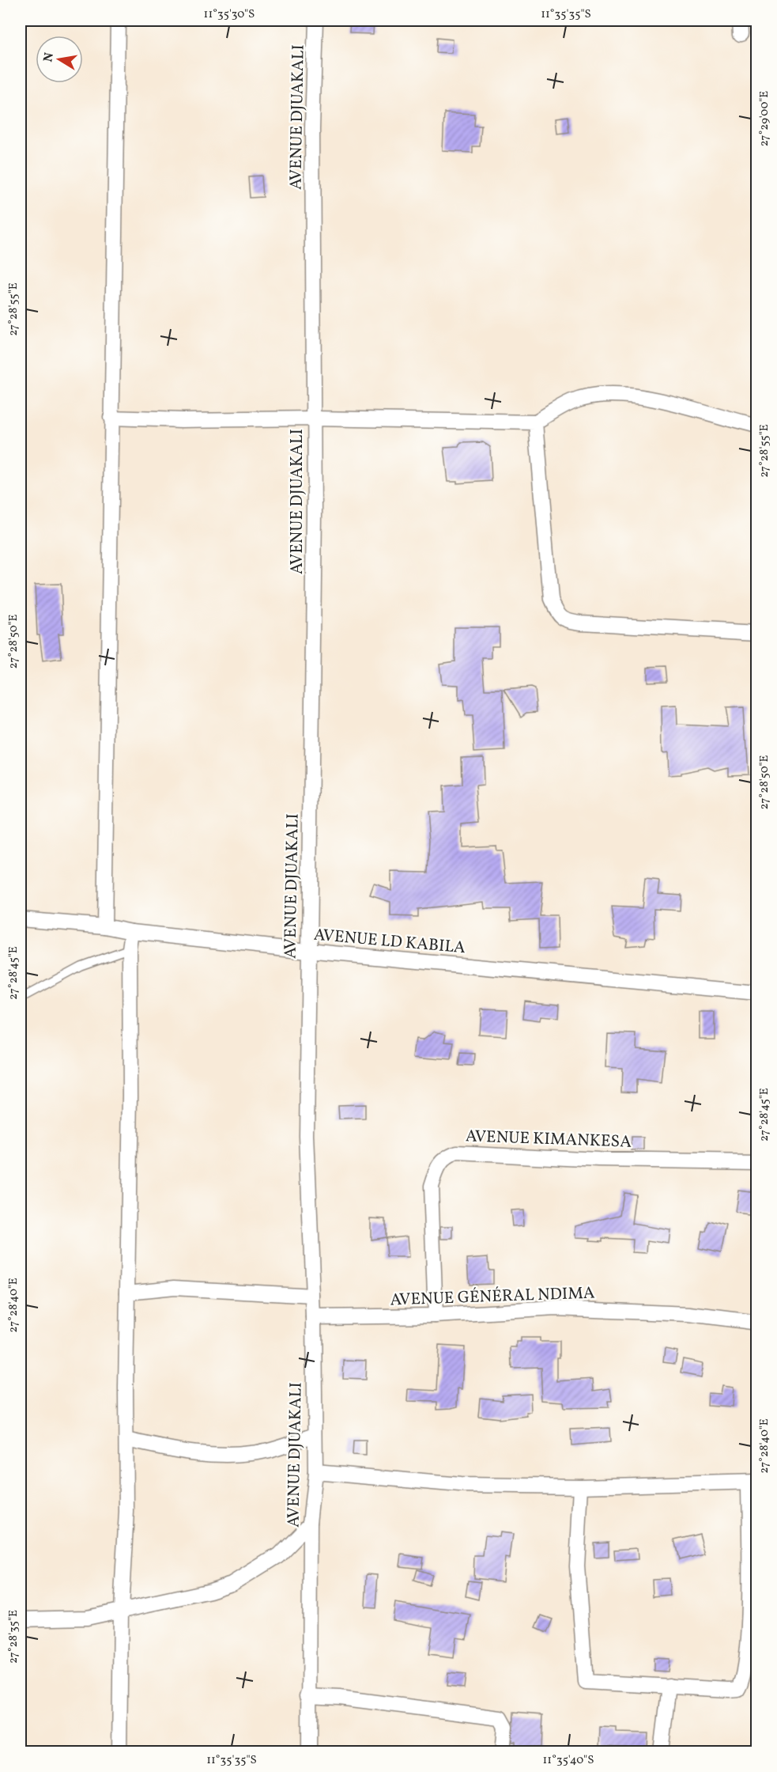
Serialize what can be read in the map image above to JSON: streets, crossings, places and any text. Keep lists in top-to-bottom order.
{
  "streets": {
    "street": [
      "AVENUE DJUAKALI",
      "AVENUE LD KABILA",
      "AVENUE KIMANKESA",
      "AVENUE GÉNÉRAL NDIMA"
    ]
  },
  "crossings": [
    ["AVENUE DJUAKALI", "AVENUE LD KABILA"],
    ["AVENUE DJUAKALI", "AVENUE GÉNÉRAL NDIMA"],
    ["AVENUE KIMANKESA", "AVENUE GÉNÉRAL NDIMA"]
  ],
  "north": "left",
  "coordinates": [
    "11°35'30\"S",
    "11°35'35\"S",
    "27°29'00\"E",
    "27°28'55\"E",
    "27°28'50\"E",
    "27°28'45\"E",
    "27°28'40\"E",
    "27°28'35\"E",
    "11°35'40\"S"
  ]
}
